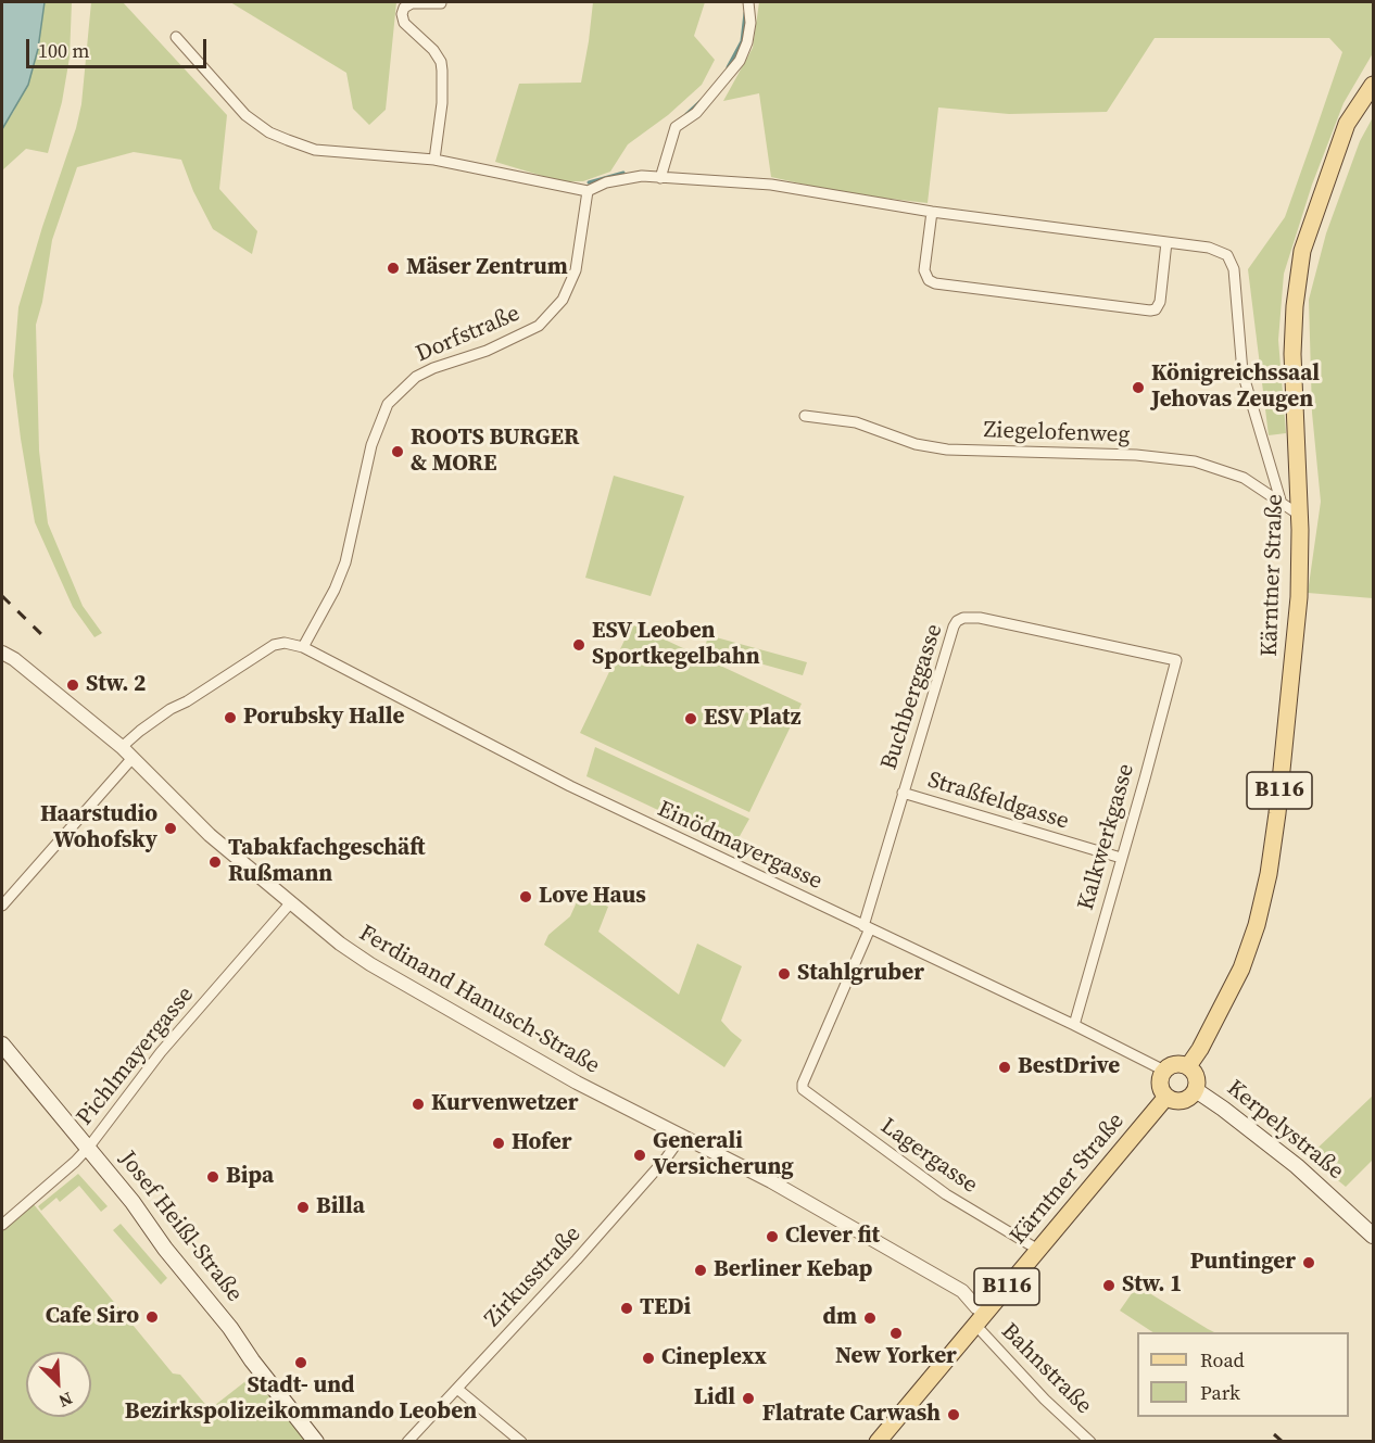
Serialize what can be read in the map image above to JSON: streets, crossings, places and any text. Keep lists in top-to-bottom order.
{
  "streets": {
    "main road": [
      "Kärntner Straße",
      "B116",
      "Kerpelystraße",
      "Josef Heißl-Straße"
    ],
    "street": [
      "Dorfstraße",
      "Ziegelofenweg",
      "Buchberggasse",
      "Straßfeldgasse",
      "Kalkwerkgasse",
      "Einödmayergasse",
      "Ferdinand Hanusch-Straße",
      "Pichlmayergasse",
      "Lagergasse",
      "Zirkusstraße",
      "Bahnstraße"
    ]
  },
  "crossings": [
    ["Dorfstraße", "Einödmayergasse"],
    ["Ziegelofenweg", "Kärntner Straße"],
    ["Kärntner Straße", "Einödmayergasse"],
    ["Kärntner Straße", "Ferdinand Hanusch-Straße"],
    ["Kärntner Straße", "Kerpelystraße"],
    ["Kärntner Straße", "Lagergasse"],
    ["Kärntner Straße", "Bahnstraße"],
    ["Buchberggasse", "Straßfeldgasse"],
    ["Buchberggasse", "Kalkwerkgasse"],
    ["Buchberggasse", "Einödmayergasse"],
    ["Buchberggasse", "Lagergasse"],
    ["Straßfeldgasse", "Kalkwerkgasse"],
    ["Kalkwerkgasse", "Einödmayergasse"],
    ["Einödmayergasse", "Kerpelystraße"],
    ["Ferdinand Hanusch-Straße", "Pichlmayergasse"],
    ["Ferdinand Hanusch-Straße", "Zirkusstraße"],
    ["Ferdinand Hanusch-Straße", "Bahnstraße"],
    ["Pichlmayergasse", "Josef Heißl-Straße"]
  ],
  "places": [
    "Mäser Zentrum",
    "Königreichssaal Jehovas Zeugen",
    "ROOTS BURGER & MORE",
    "ESV Leoben Sportkegelbahn",
    "Stw. 2",
    "Porubsky Halle",
    "ESV Platz",
    "Haarstudio Wohofsky",
    "Tabakfachgeschäft Rußmann",
    "Love Haus",
    "Stahlgruber",
    "BestDrive",
    "Kurvenwetzer",
    "Hofer",
    "Generali Versicherung",
    "Bipa",
    "Billa",
    "Clever fit",
    "Puntinger",
    "Berliner Kebap",
    "Stw. 1",
    "TEDi",
    "Cafe Siro",
    "dm",
    "New Yorker",
    "Cineplexx",
    "Stadt- und Bezirkspolizeikommando Leoben",
    "Lidl",
    "Flatrate Carwash"
  ],
  "legend": ["Road", "Park"],
  "scale_bar": "100 m",
  "north": "bottom right"
}
